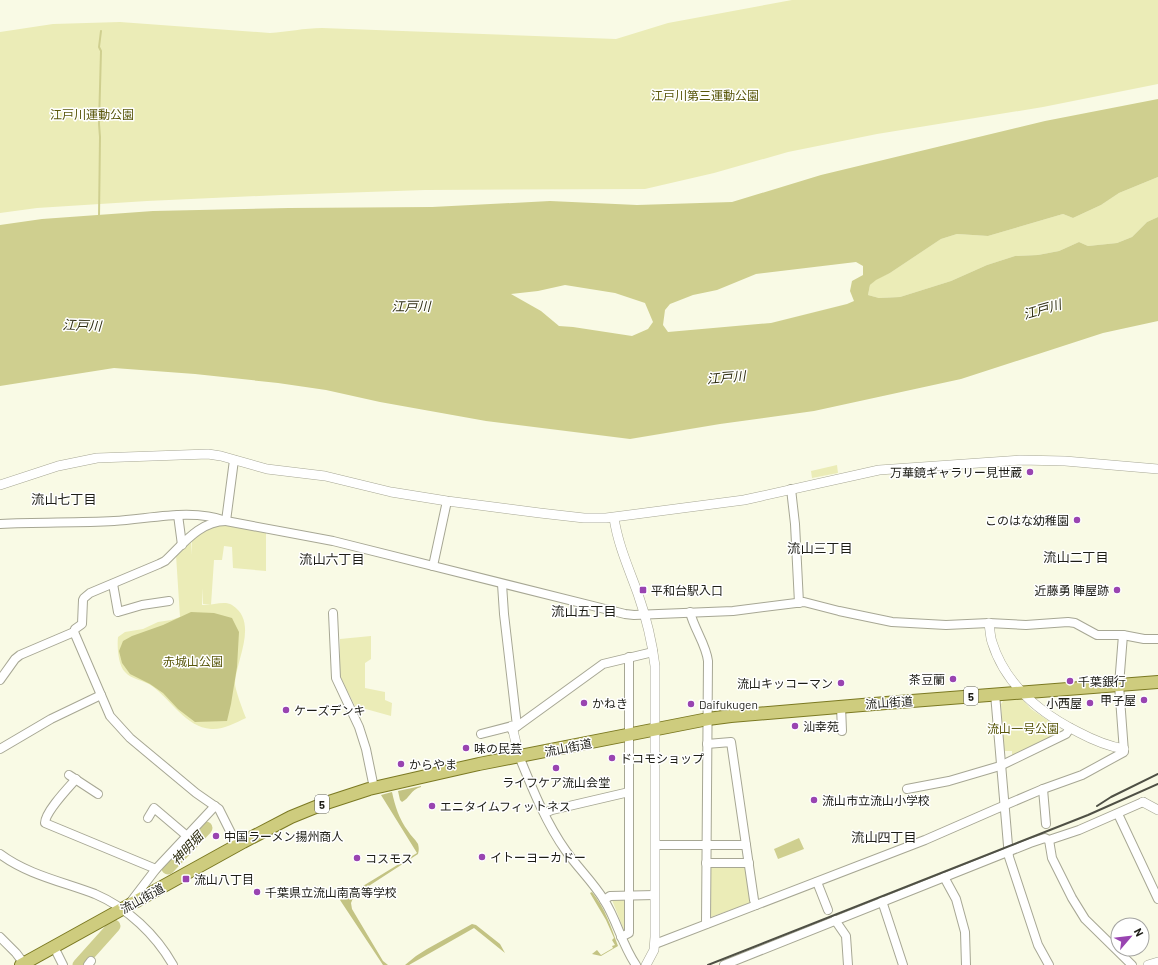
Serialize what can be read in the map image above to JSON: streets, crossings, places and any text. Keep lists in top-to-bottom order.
{
  "streets": {
    "main road": ["5", "流山街道"]
  },
  "districts": [
    "流山七丁目",
    "流山三丁目",
    "流山二丁目",
    "流山六丁目",
    "流山五丁目",
    "流山四丁目"
  ],
  "water": ["江戸川", "神明堀"],
  "parks": [
    "江戸川第三運動公園",
    "江戸川運動公園",
    "赤城山公園",
    "流山一号公園"
  ],
  "places": {
    "other": [
      "万華鏡ギャラリー見世蔵",
      "このはな幼稚園",
      "近藤勇 陣屋跡",
      "茶豆蘭",
      "千葉銀行",
      "流山キッコーマン",
      "甲子屋",
      "かねき",
      "小西屋",
      "Daifukugen",
      "ケーズデンキ",
      "汕幸苑",
      "味の民芸",
      "ドコモショップ",
      "からやま",
      "ライフケア流山会堂",
      "流山市立流山小学校",
      "エニタイムフィットネス",
      "中国ラーメン揚州商人",
      "イトーヨーカドー",
      "コスモス",
      "千葉県立流山南高等学校"
    ],
    "transit": ["平和台駅入口", "流山八丁目"]
  },
  "north": "top right"
}
